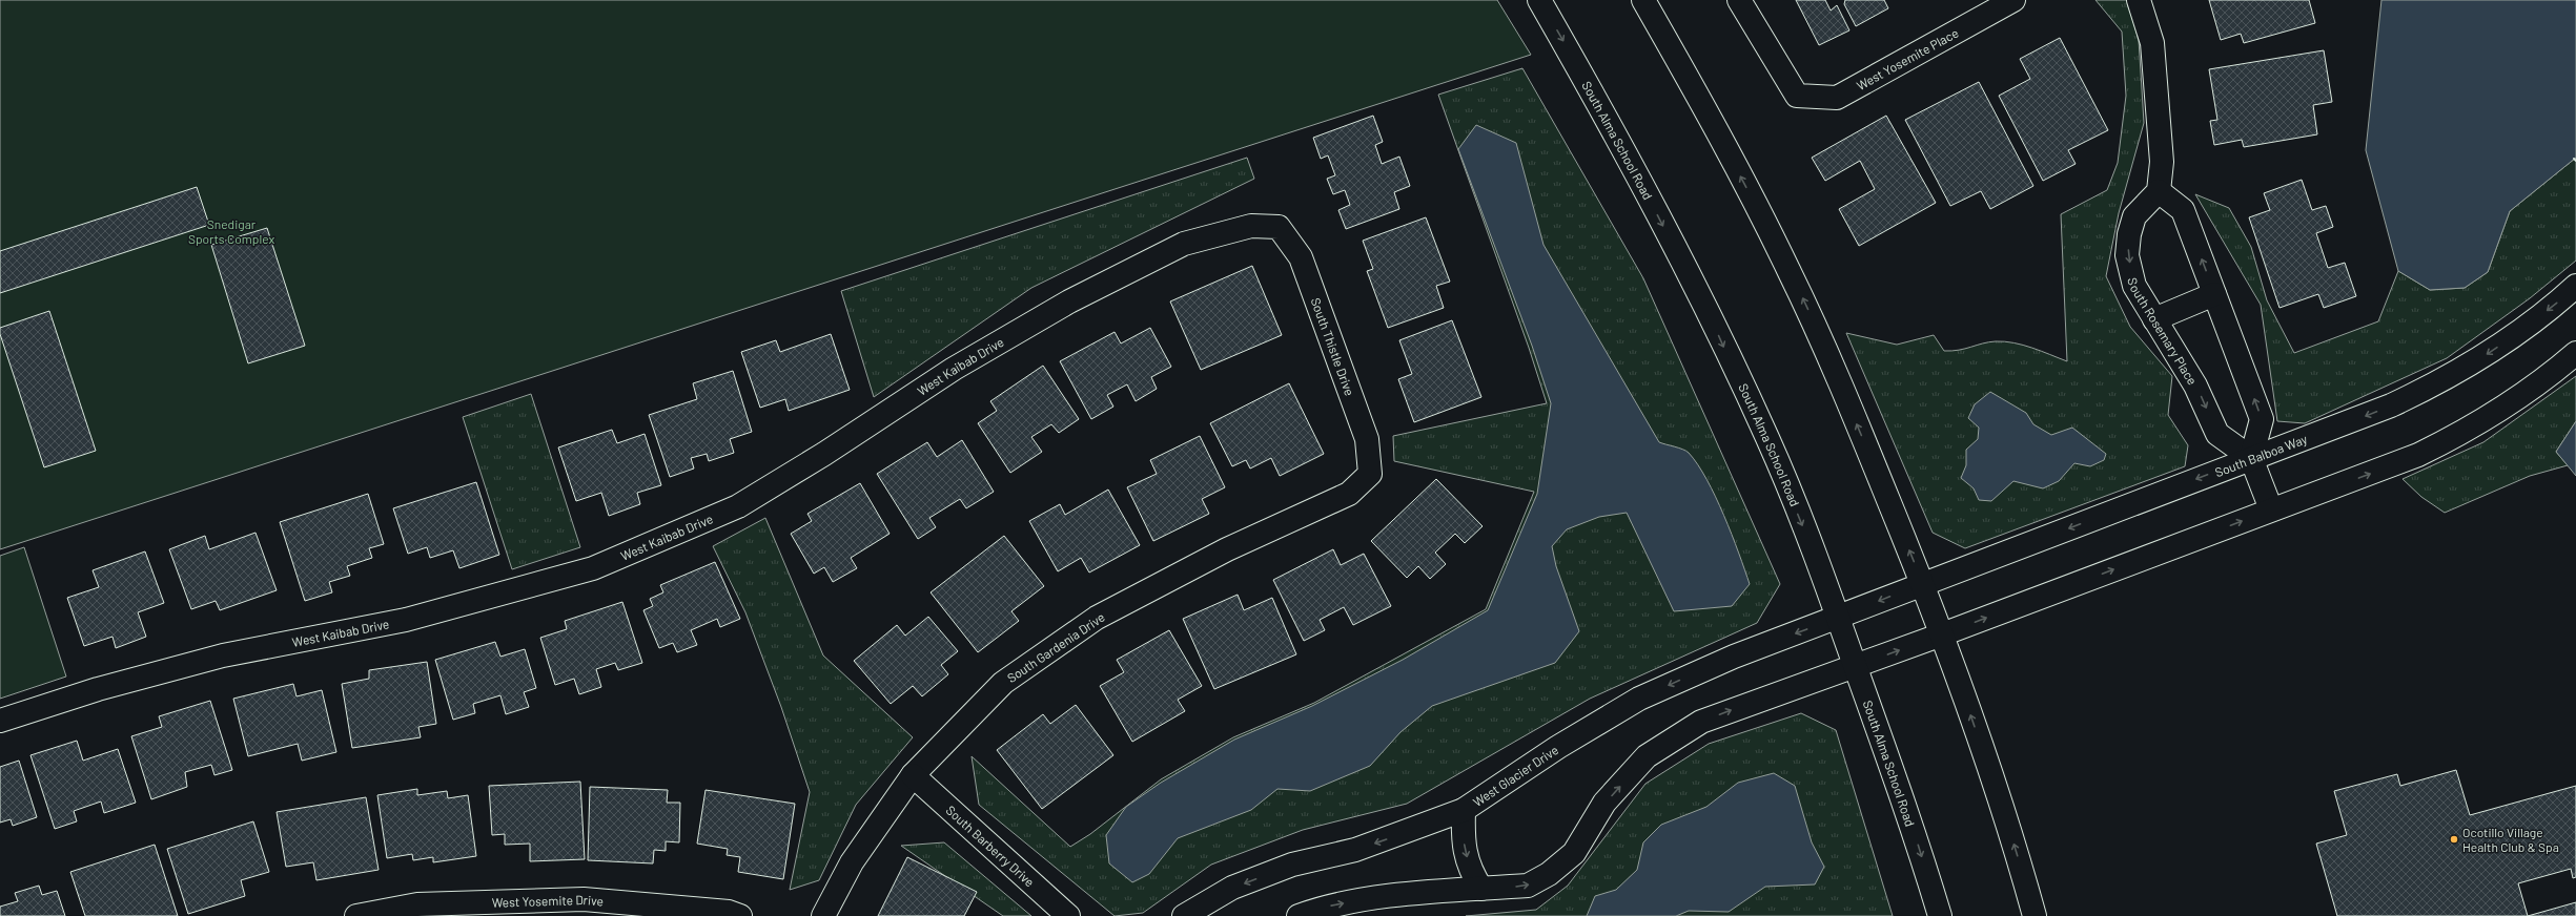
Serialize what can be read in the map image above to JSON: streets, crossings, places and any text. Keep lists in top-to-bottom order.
{
  "streets": {
    "street": [
      "West Yosemite Place",
      "South Alma School Road",
      "South Rosemary Place",
      "South Thistle Drive",
      "West Kaibab Drive",
      "South Balboa Way",
      "South Gardenia Drive",
      "West Glacier Drive",
      "South Barberry Drive",
      "West Yosemite Drive"
    ]
  },
  "crossings": [
    ["South Alma School Road", "South Balboa Way"],
    ["South Alma School Road", "West Glacier Drive"],
    ["South Rosemary Place", "South Balboa Way"],
    ["South Thistle Drive", "West Kaibab Drive"],
    ["South Thistle Drive", "South Gardenia Drive"],
    ["South Balboa Way", "West Glacier Drive"],
    ["South Gardenia Drive", "South Barberry Drive"]
  ],
  "parks": ["Snedigar Sports Complex"],
  "places": ["Ocotillo Village Health Club & Spa"]
}
